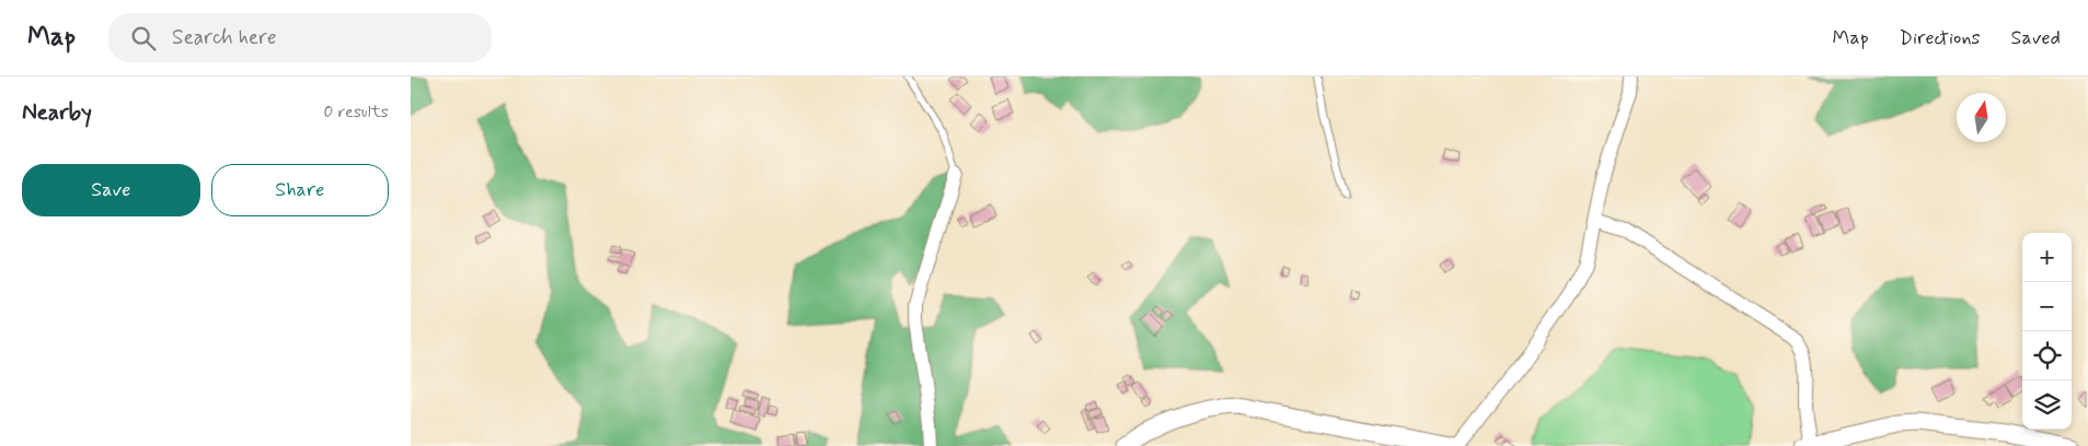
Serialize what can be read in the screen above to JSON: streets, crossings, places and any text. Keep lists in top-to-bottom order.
{
  "north": "top",
  "page": {
    "header": "Map",
    "search": "Search here",
    "nav": ["Map", "Directions", "Saved"],
    "heading": ["Nearby", "0 results"],
    "buttons": ["Save", "Share"],
    "map_buttons": ["+", "−"]
  }
}
